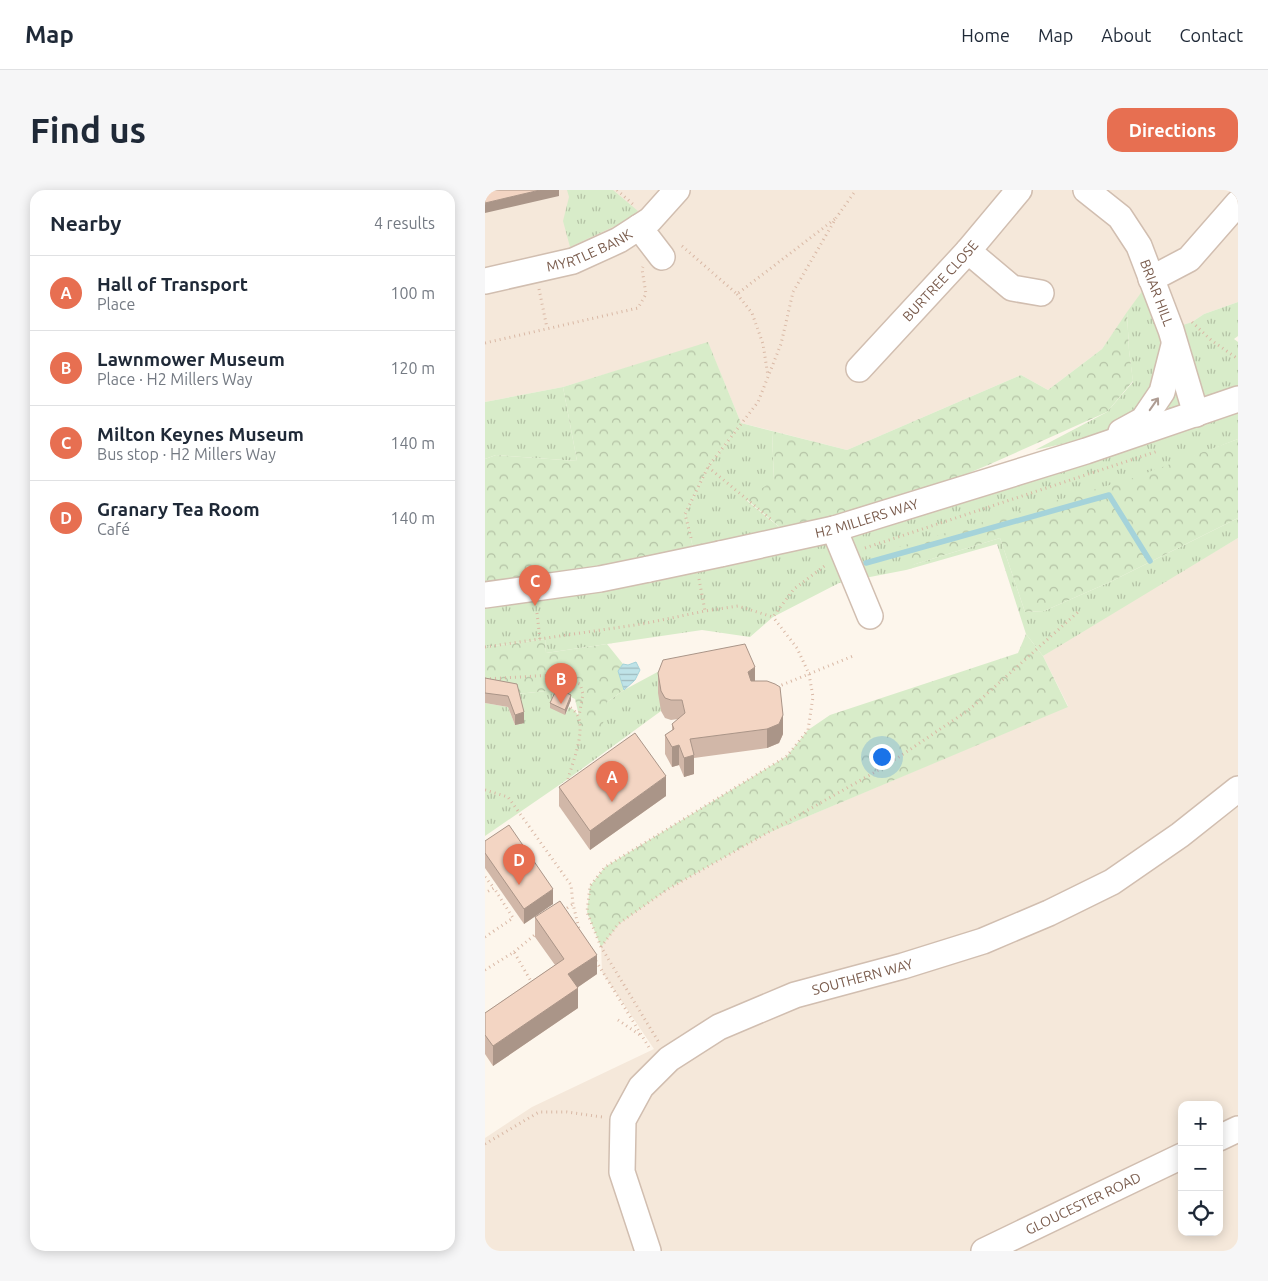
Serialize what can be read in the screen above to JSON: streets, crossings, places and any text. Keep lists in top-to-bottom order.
{
  "streets": {
    "street": [
      "MYRTLE BANK",
      "BURTREE CLOSE",
      "BRIAR HILL",
      "H2 MILLERS WAY",
      "SOUTHERN WAY",
      "GLOUCESTER ROAD"
    ]
  },
  "crossings": [
    ["BRIAR HILL", "H2 MILLERS WAY"]
  ],
  "page": {
    "header": "Map",
    "nav": [
      "Home",
      "Map",
      "About",
      "Contact"
    ],
    "buttons": "Directions",
    "title": "Find us",
    "heading": ["Nearby", "4 results"],
    "list": [
      {
        "mark": "A",
        "name": "Hall of Transport",
        "note": "Place",
        "value": "100 m"
      },
      {
        "mark": "B",
        "name": "Lawnmower Museum",
        "note": "Place · H2 Millers Way",
        "value": "120 m"
      },
      {
        "mark": "C",
        "name": "Milton Keynes Museum",
        "note": "Bus stop · H2 Millers Way",
        "value": "140 m"
      },
      {
        "mark": "D",
        "name": "Granary Tea Room",
        "note": "Café",
        "value": "140 m"
      }
    ],
    "pins": [
      "C",
      "B",
      "A",
      "D"
    ],
    "map_buttons": ["+", "−"]
  }
}
